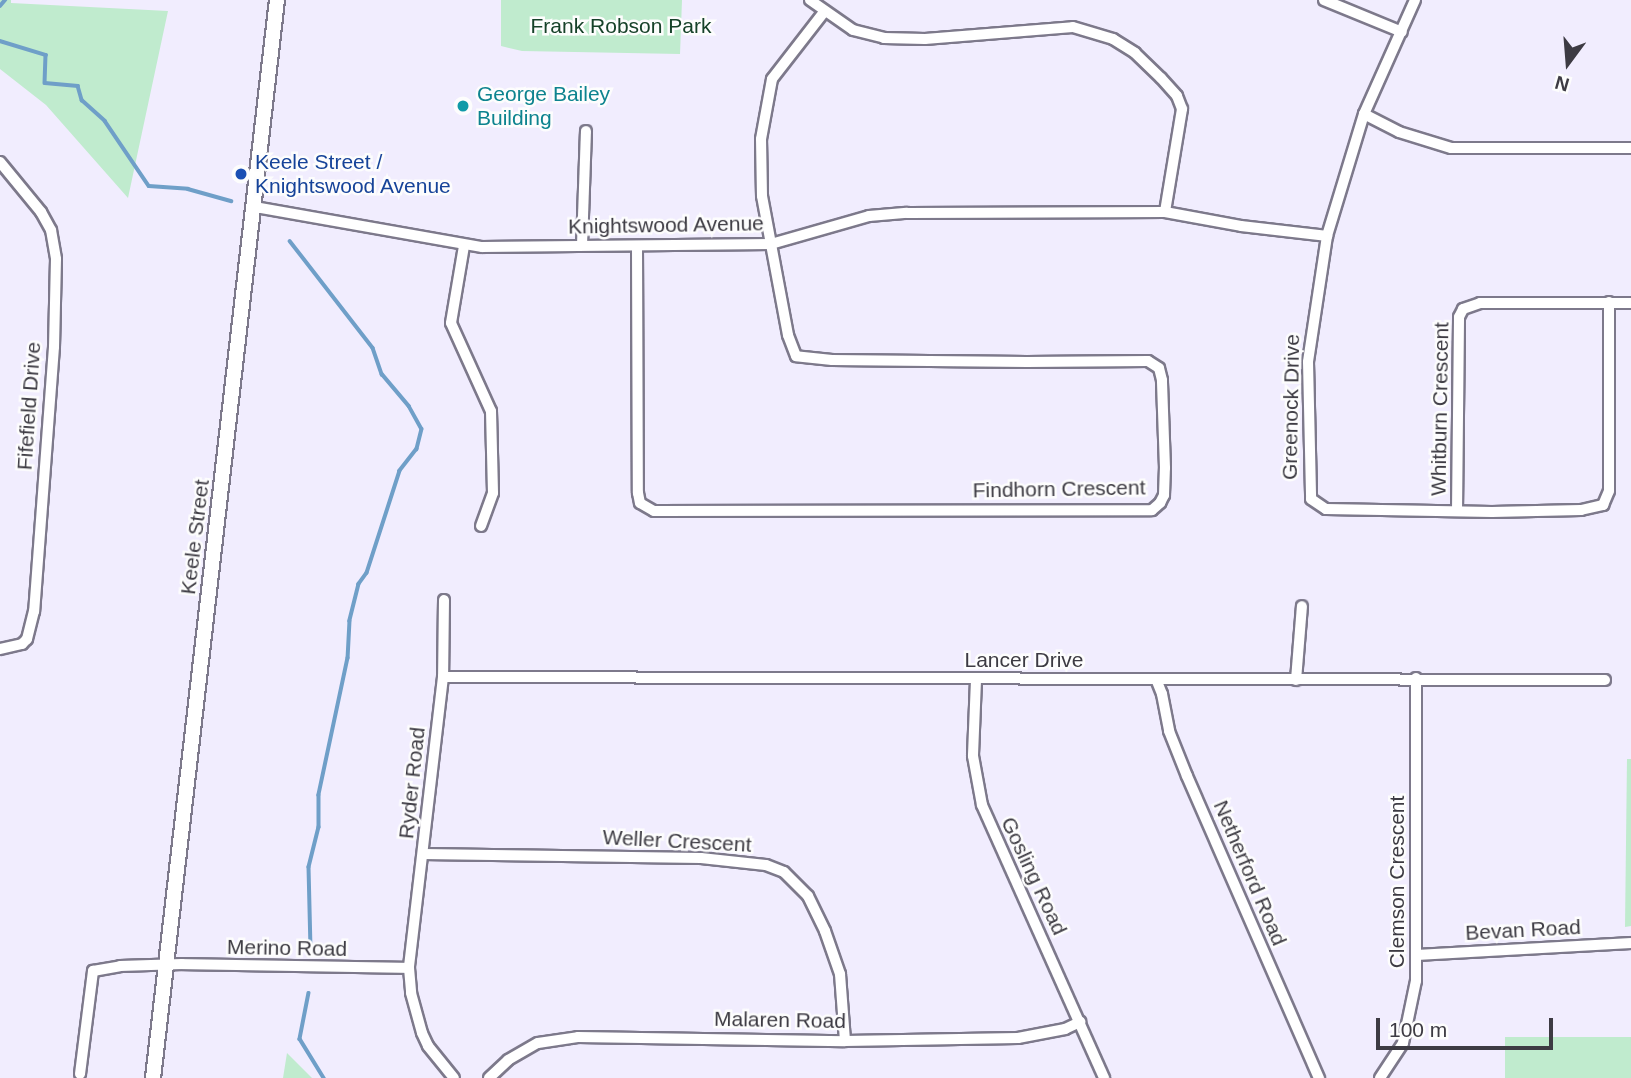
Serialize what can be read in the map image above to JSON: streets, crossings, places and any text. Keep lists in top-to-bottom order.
{
  "streets": {
    "main road": ["Keele Street"],
    "street": [
      "Knightswood Avenue",
      "Fifefield Drive",
      "Greenock Drive",
      "Whitburn Crescent",
      "Findhorn Crescent",
      "Lancer Drive",
      "Ryder Road",
      "Weller Crescent",
      "Netherford Road",
      "Gosling Road",
      "Clemson Crescent",
      "Bevan Road",
      "Merino Road",
      "Malaren Road"
    ]
  },
  "crossings": [
    ["Knightswood Avenue", "Greenock Drive"],
    ["Knightswood Avenue", "Findhorn Crescent"],
    ["Knightswood Avenue", "Keele Street"],
    ["Greenock Drive", "Whitburn Crescent"],
    ["Keele Street", "Merino Road"],
    ["Lancer Drive", "Ryder Road"],
    ["Lancer Drive", "Netherford Road"],
    ["Lancer Drive", "Gosling Road"],
    ["Lancer Drive", "Clemson Crescent"],
    ["Ryder Road", "Weller Crescent"],
    ["Ryder Road", "Merino Road"],
    ["Weller Crescent", "Malaren Road"],
    ["Gosling Road", "Malaren Road"],
    ["Clemson Crescent", "Bevan Road"]
  ],
  "parks": ["Frank Robson Park"],
  "places": ["George Bailey Building", "Keele Street / Knightswood Avenue"],
  "scale_bar": "100 m",
  "north": "bottom"
}
